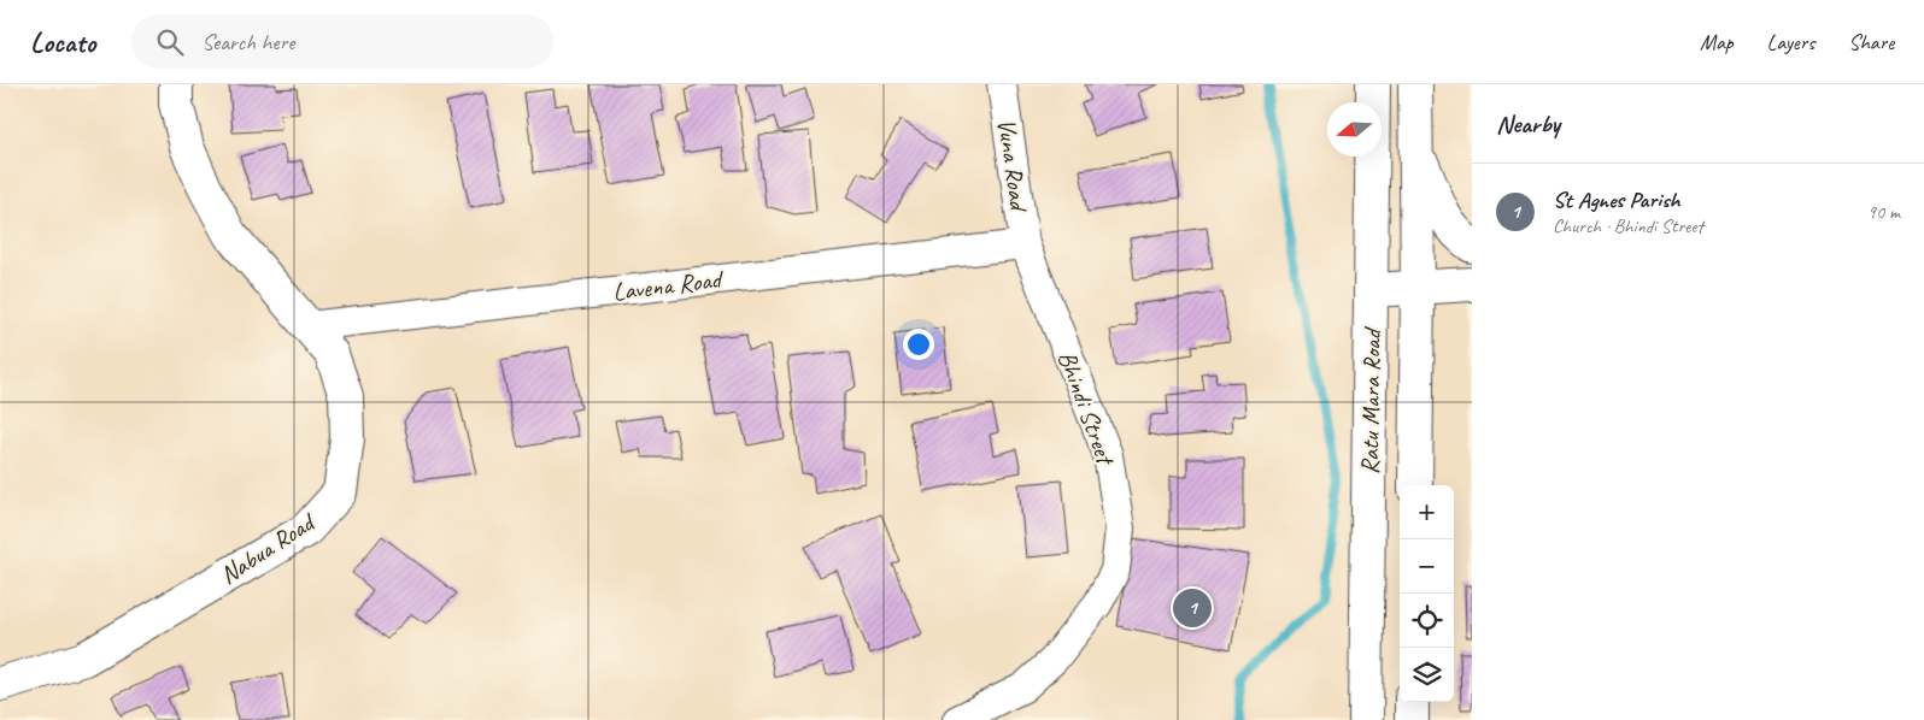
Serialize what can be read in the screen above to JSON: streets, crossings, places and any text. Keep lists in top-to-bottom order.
{
  "streets": {
    "main road": ["Ratu Mara Road", "Nabua Road"],
    "street": ["Vuna Road", "Lavena Road", "Bhindi Street"]
  },
  "crossings": [
    ["Vuna Road", "Lavena Road"],
    ["Vuna Road", "Bhindi Street"],
    ["Lavena Road", "Bhindi Street"],
    ["Lavena Road", "Nabua Road"]
  ],
  "north": "left",
  "page": {
    "header": "Locato",
    "search": "Search here",
    "nav": ["Map", "Layers", "Share"],
    "heading": "Nearby",
    "list": [
      {
        "mark": "1",
        "name": "St Agnes Parish",
        "note": "Church · Bhindi Street",
        "value": "90 m"
      }
    ],
    "map_buttons": ["+", "−"],
    "pins": "1"
  }
}
